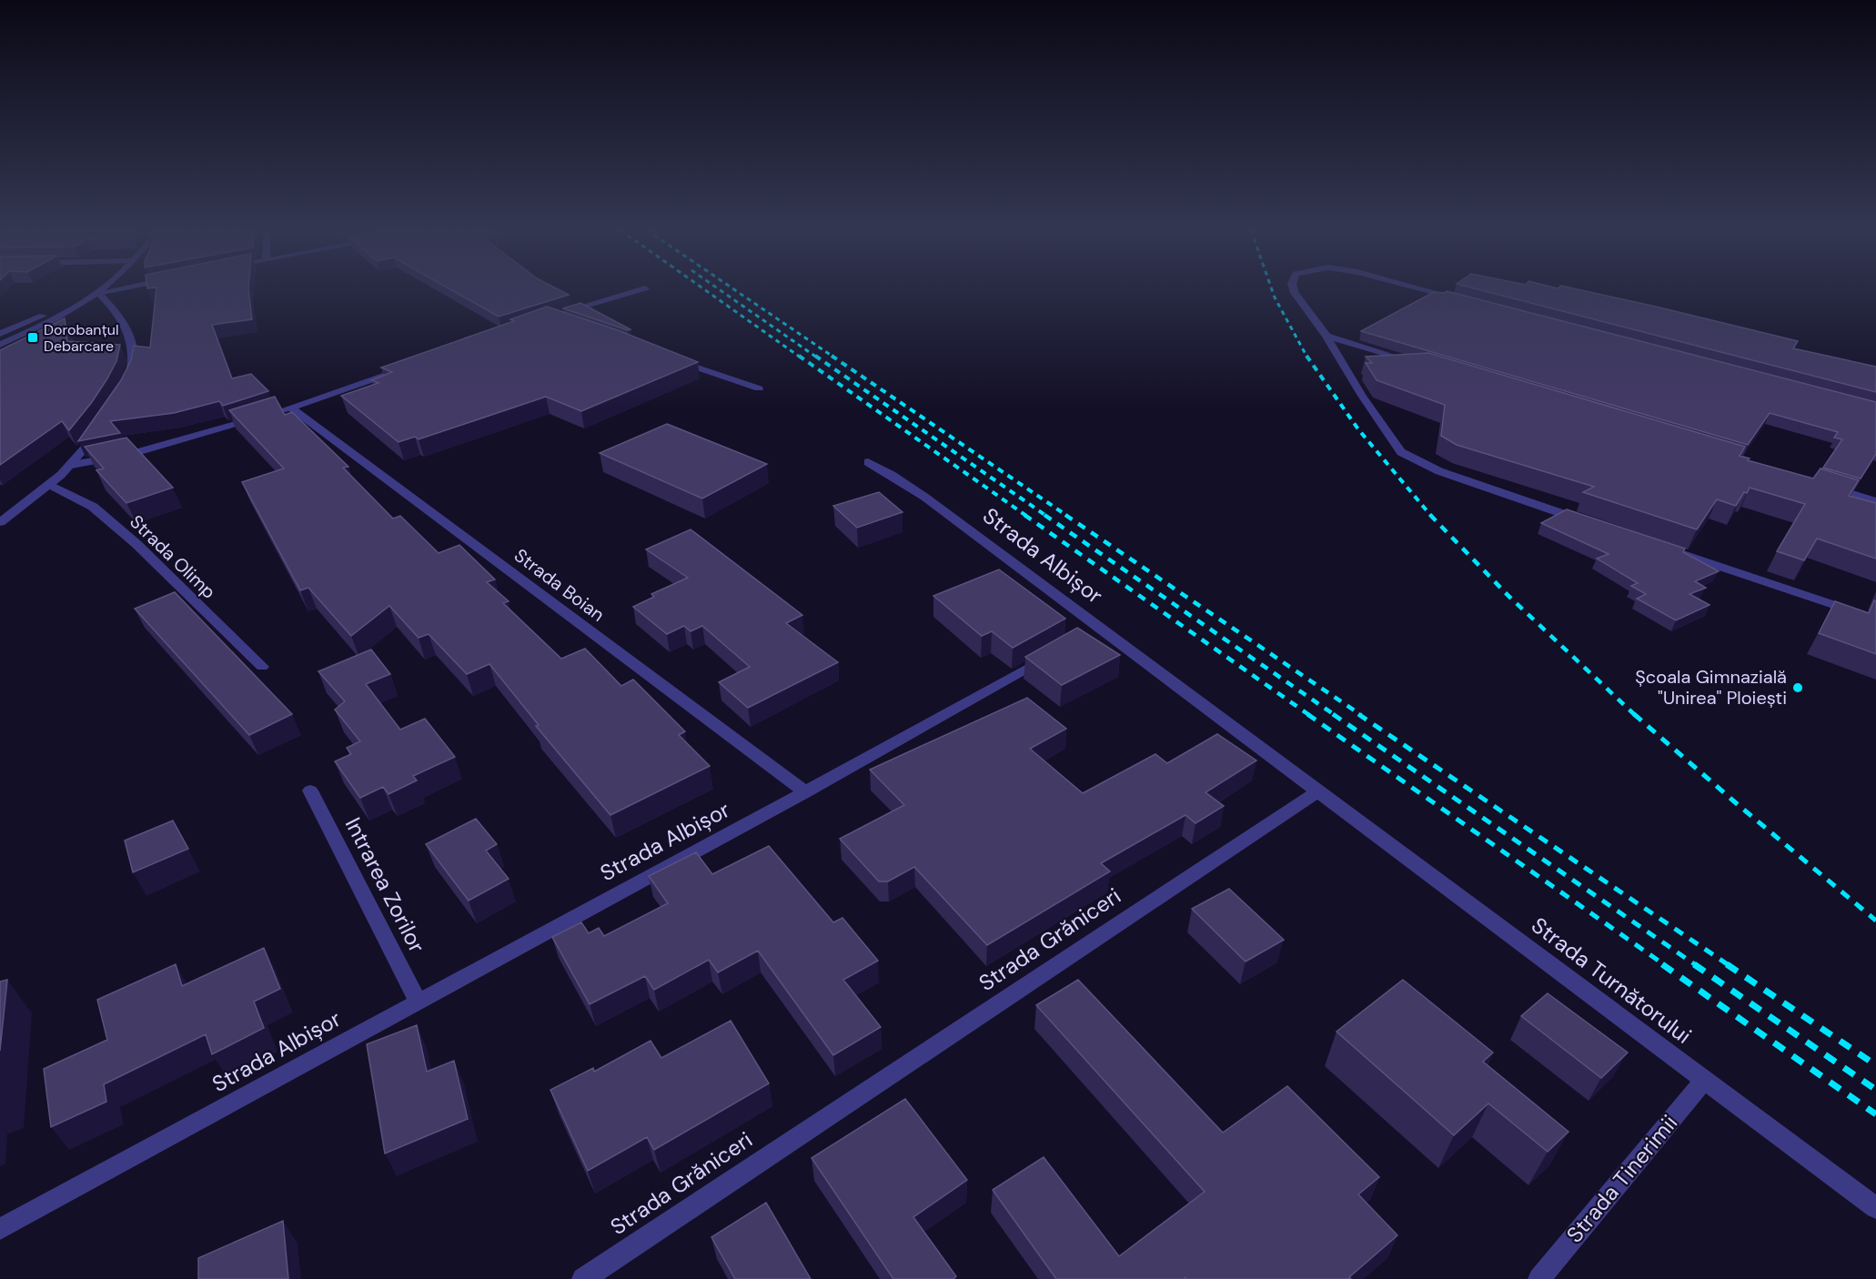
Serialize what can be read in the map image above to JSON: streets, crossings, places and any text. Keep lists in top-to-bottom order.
{
  "streets": {
    "street": [
      "Strada Albișor",
      "Strada Olimp",
      "Strada Boian",
      "Intrarea Zorilor",
      "Strada Grăniceri",
      "Strada Turnătorului",
      "Strada Tinerimii"
    ]
  },
  "crossings": [
    ["Strada Albișor", "Strada Boian"],
    ["Strada Albișor", "Intrarea Zorilor"],
    ["Strada Grăniceri", "Strada Turnătorului"],
    ["Strada Turnătorului", "Strada Tinerimii"]
  ],
  "places": {
    "transit": ["Dorobanțul Debarcare"],
    "other": ["Școala Gimnazială \"Unirea\" Ploiești"]
  }
}
